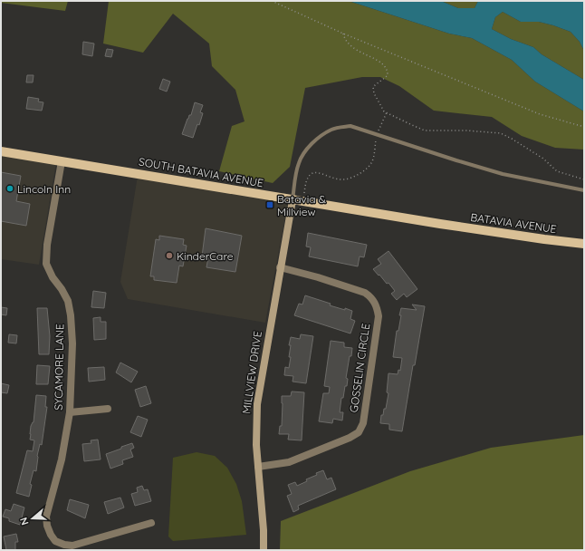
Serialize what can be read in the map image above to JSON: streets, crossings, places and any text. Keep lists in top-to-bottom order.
{
  "streets": {
    "main road": ["SOUTH BATAVIA AVENUE", "BATAVIA AVENUE"],
    "street": ["SYCAMORE LANE", "GOSSELIN CIRCLE", "MILLVIEW DRIVE"]
  },
  "crossings": [
    ["SOUTH BATAVIA AVENUE", "BATAVIA AVENUE"],
    ["SOUTH BATAVIA AVENUE", "SYCAMORE LANE"],
    ["SOUTH BATAVIA AVENUE", "MILLVIEW DRIVE"],
    ["GOSSELIN CIRCLE", "MILLVIEW DRIVE"]
  ],
  "places": {
    "other": ["Lincoln Inn", "KinderCare"],
    "transit": ["Batavia & Millview"]
  },
  "north": "left"
}
